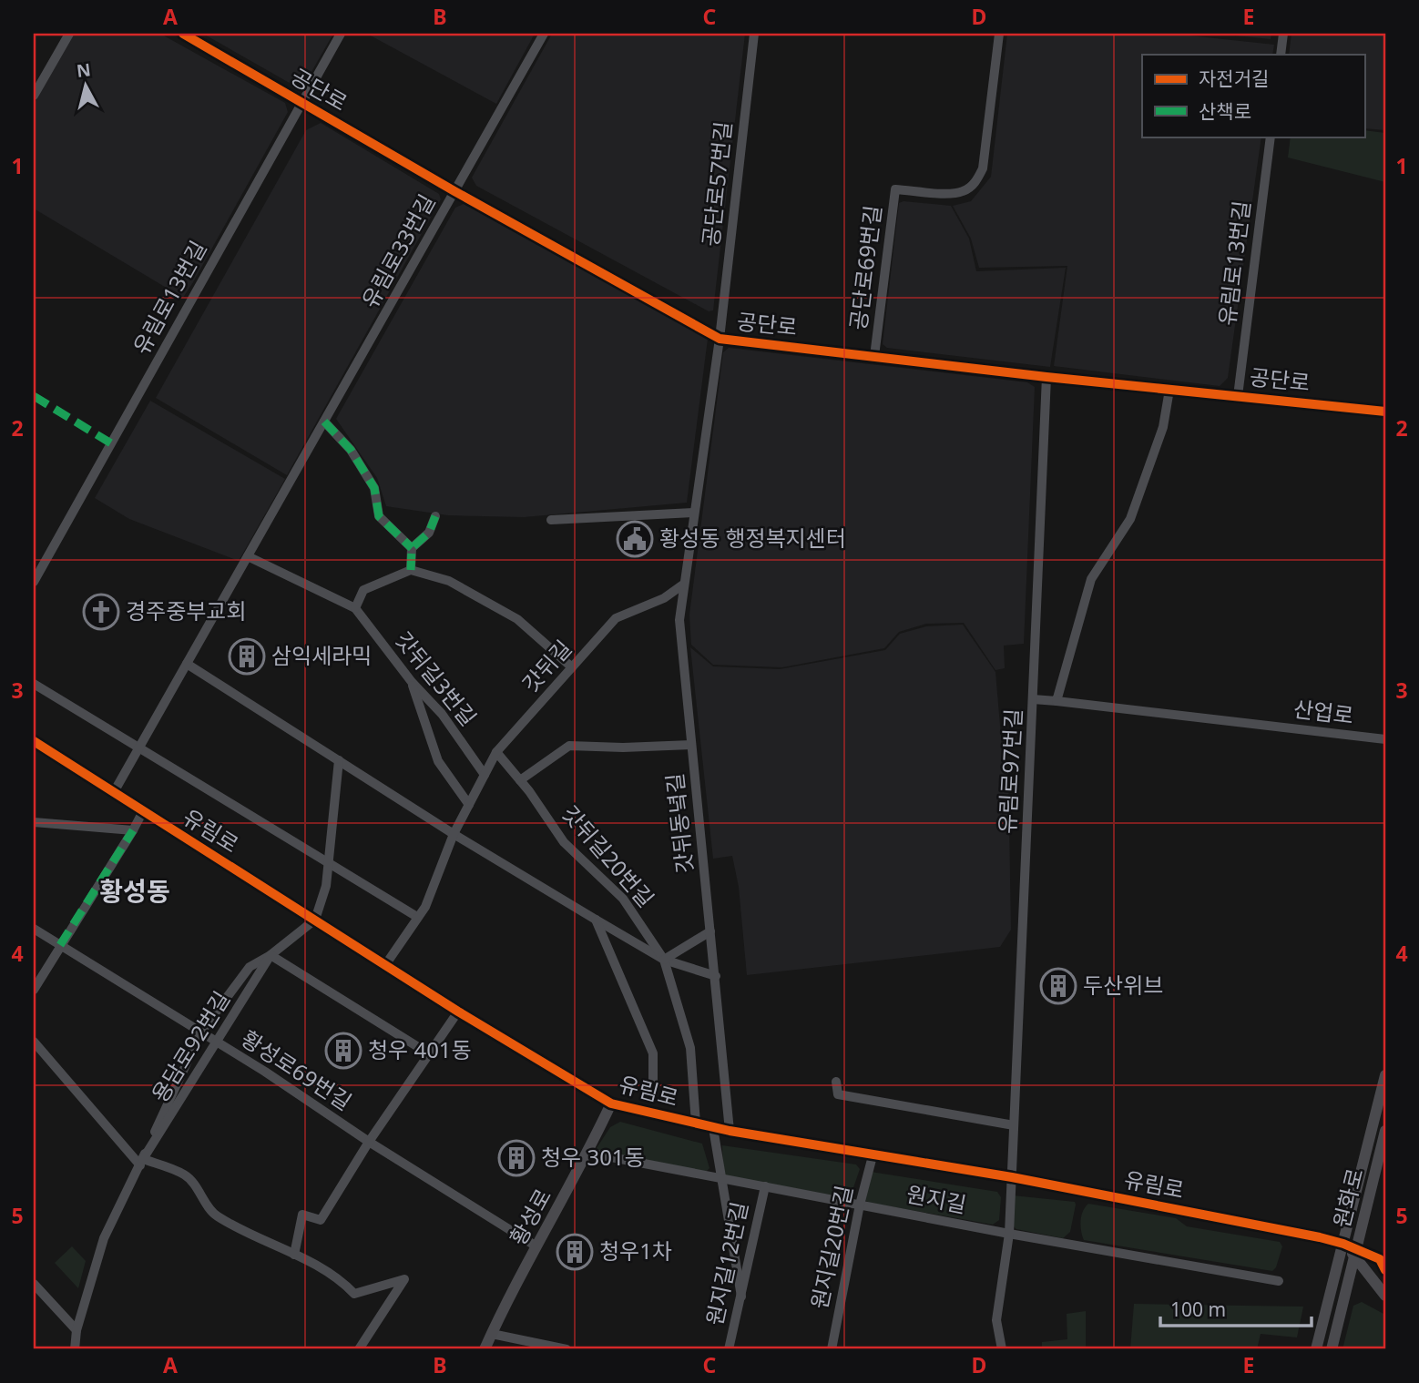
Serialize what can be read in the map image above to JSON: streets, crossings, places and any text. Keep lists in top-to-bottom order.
{
  "streets": {
    "street": [
      "공단로",
      "공단로57번길",
      "유림로33번길",
      "유림로13번길",
      "공단로69번길",
      "갓뒤길",
      "갓뒤길3번길",
      "산업로",
      "유림로97번길",
      "갓뒤동녘길",
      "유림로",
      "갓뒤길20번길",
      "용담로92번길",
      "황성로69번길",
      "원화로",
      "원지길",
      "황성로",
      "원지길20번길",
      "원지길12번길"
    ]
  },
  "crossings": [
    ["공단로", "공단로57번길"],
    ["공단로", "유림로33번길"],
    ["공단로", "유림로13번길"],
    ["공단로", "공단로69번길"],
    ["공단로", "유림로97번길"],
    ["공단로", "갓뒤동녘길"],
    ["공단로57번길", "갓뒤동녘길"],
    ["유림로33번길", "갓뒤길3번길"],
    ["유림로33번길", "유림로"],
    ["갓뒤길", "갓뒤길3번길"],
    ["갓뒤길", "갓뒤동녘길"],
    ["갓뒤길", "유림로"],
    ["갓뒤길", "갓뒤길20번길"],
    ["산업로", "유림로97번길"],
    ["유림로97번길", "유림로"],
    ["유림로97번길", "원지길"],
    ["갓뒤동녘길", "유림로"],
    ["유림로", "갓뒤길20번길"],
    ["유림로", "용담로92번길"],
    ["유림로", "원화로"],
    ["유림로", "황성로"],
    ["유림로", "원지길20번길"],
    ["용담로92번길", "황성로69번길"],
    ["황성로69번길", "황성로"],
    ["원지길", "황성로"],
    ["원지길", "원지길20번길"],
    ["원지길", "원지길12번길"]
  ],
  "districts": ["황성동"],
  "places": {
    "public building": ["황성동 행정복지센터"],
    "church": ["경주중부교회"],
    "building": [
      "삼익세라믹",
      "두산위브",
      "청우 401동",
      "청우 301동",
      "청우1차"
    ]
  },
  "legend": ["자전거길", "산책로"],
  "scale_bar": "100 m",
  "north": "top",
  "grid": {
    "columns": [
      "A",
      "B",
      "C",
      "D",
      "E"
    ],
    "rows": [
      "1",
      "2",
      "3",
      "4",
      "5"
    ]
  }
}
